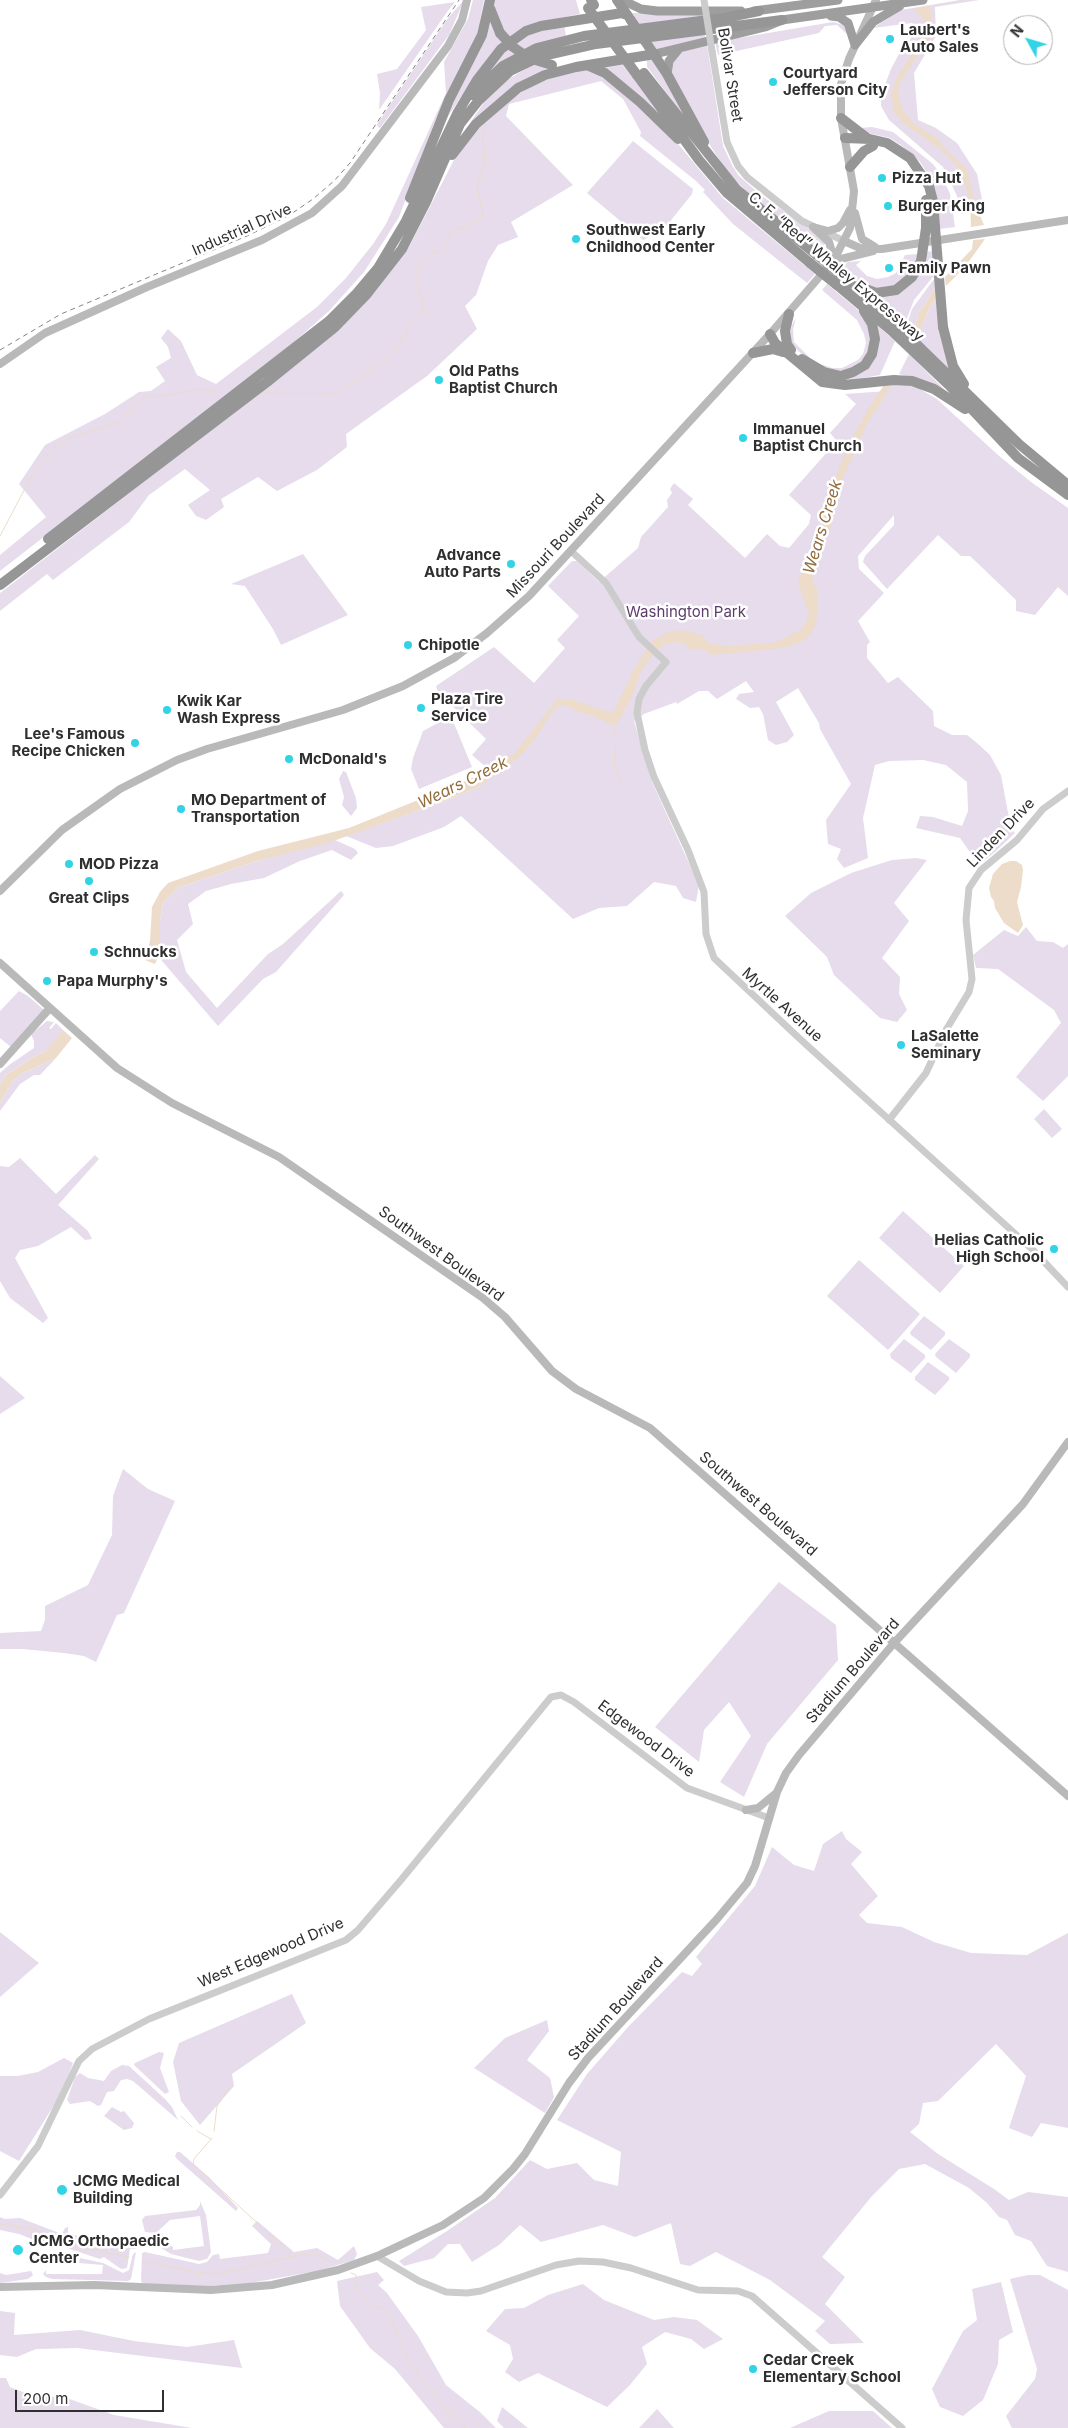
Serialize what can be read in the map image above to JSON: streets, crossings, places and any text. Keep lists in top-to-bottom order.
{
  "streets": {
    "highway": ["C. F. “Red” Whaley Expressway"],
    "main road": [
      "Industrial Drive",
      "Missouri Boulevard",
      "Southwest Boulevard",
      "Stadium Boulevard"
    ],
    "street": [
      "Bolivar Street",
      "Linden Drive",
      "Myrtle Avenue",
      "Edgewood Drive",
      "West Edgewood Drive"
    ]
  },
  "crossings": [
    ["Missouri Boulevard", "Myrtle Avenue"],
    ["Linden Drive", "Myrtle Avenue"],
    ["Southwest Boulevard", "Stadium Boulevard"],
    ["Stadium Boulevard", "Edgewood Drive"],
    ["Edgewood Drive", "West Edgewood Drive"]
  ],
  "water": ["Wears Creek"],
  "parks": ["Washington Park"],
  "places": [
    "Laubert's Auto Sales",
    "Courtyard Jefferson City",
    "Pizza Hut",
    "Burger King",
    "Southwest Early Childhood Center",
    "Family Pawn",
    "Old Paths Baptist Church",
    "Immanuel Baptist Church",
    "Advance Auto Parts",
    "Chipotle",
    "Plaza Tire Service",
    "Kwik Kar Wash Express",
    "Lee's Famous Recipe Chicken",
    "McDonald's",
    "MO Department of Transportation",
    "MOD Pizza",
    "Great Clips",
    "Schnucks",
    "Papa Murphy's",
    "LaSalette Seminary",
    "Helias Catholic High School",
    "JCMG Medical Building",
    "JCMG Orthopaedic Center",
    "Cedar Creek Elementary School"
  ],
  "scale_bar": "200 m",
  "north": "top left"
}
